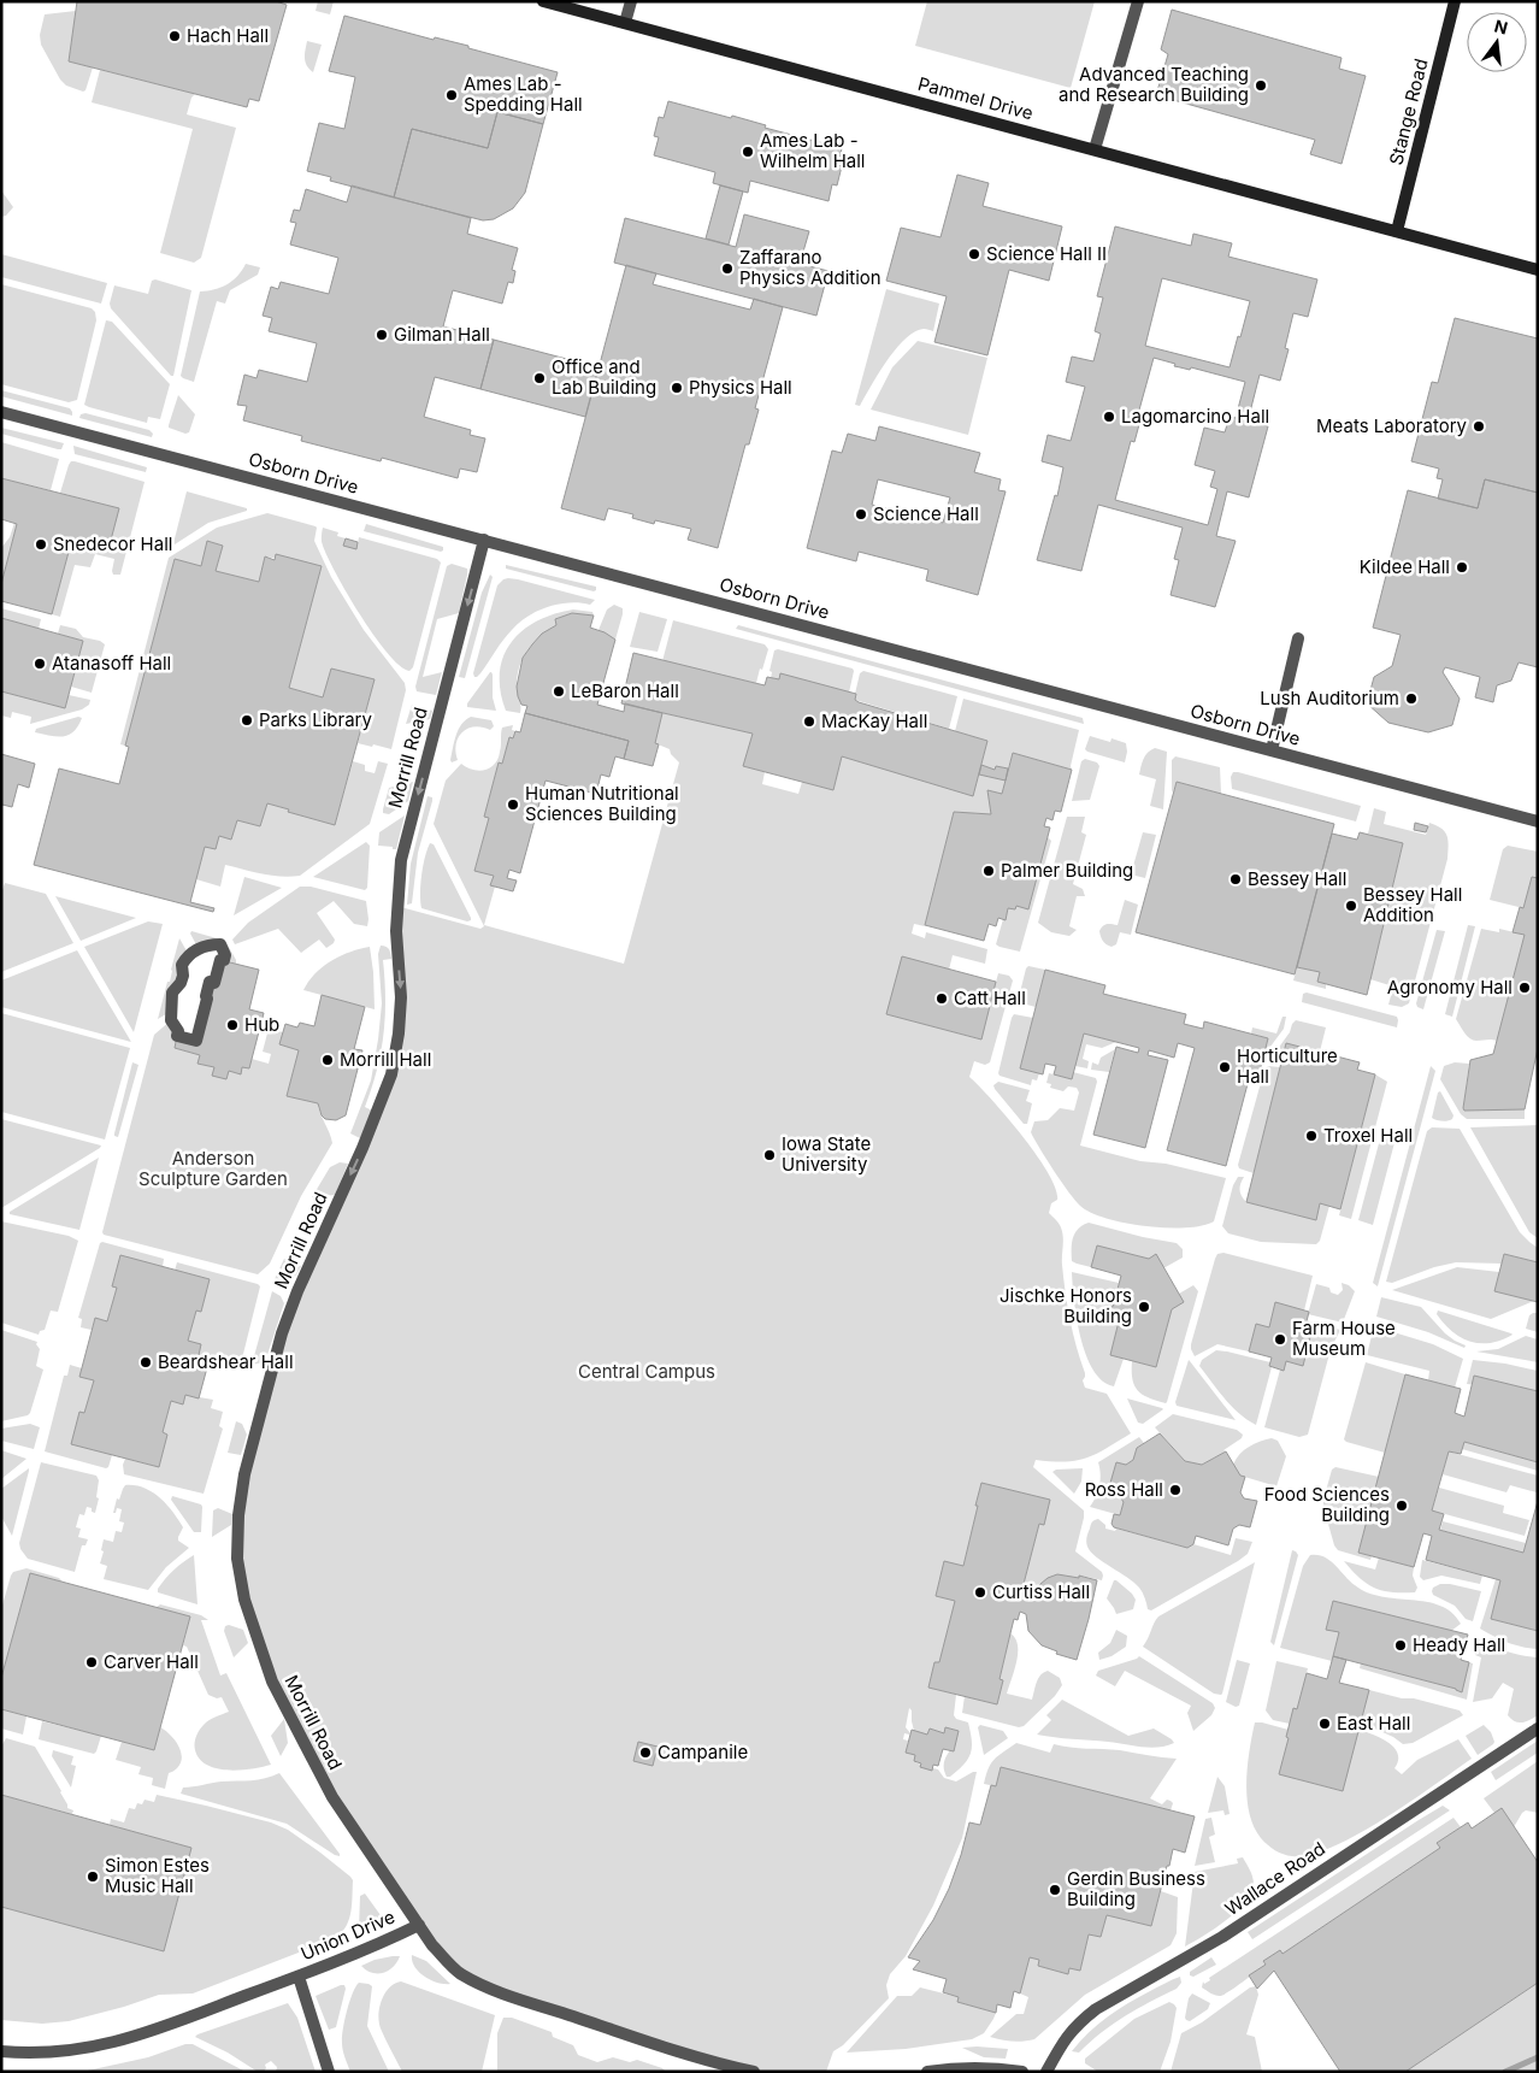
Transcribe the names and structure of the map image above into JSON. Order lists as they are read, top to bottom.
{
  "streets": {
    "street": [
      "Pammel Drive",
      "Stange Road",
      "Osborn Drive",
      "Morrill Road",
      "Wallace Road",
      "Union Drive"
    ]
  },
  "crossings": [
    ["Pammel Drive", "Stange Road"],
    ["Osborn Drive", "Morrill Road"],
    ["Morrill Road", "Union Drive"]
  ],
  "one_way": ["Morrill Road"],
  "parks": ["Anderson Sculpture Garden", "Central Campus"],
  "places": [
    "Hach Hall",
    "Advanced Teaching and Research Building",
    "Ames Lab - Spedding Hall",
    "Ames Lab - Wilhelm Hall",
    "Science Hall II",
    "Zaffarano Physics Addition",
    "Gilman Hall",
    "Office and Lab Building",
    "Physics Hall",
    "Lagomarcino Hall",
    "Meats Laboratory",
    "Science Hall",
    "Snedecor Hall",
    "Kildee Hall",
    "Atanasoff Hall",
    "LeBaron Hall",
    "Lush Auditorium",
    "Parks Library",
    "MacKay Hall",
    "Human Nutritional Sciences Building",
    "Palmer Building",
    "Bessey Hall",
    "Bessey Hall Addition",
    "Agronomy Hall",
    "Catt Hall",
    "Hub",
    "Morrill Hall",
    "Horticulture Hall",
    "Troxel Hall",
    "Iowa State University",
    "Jischke Honors Building",
    "Farm House Museum",
    "Beardshear Hall",
    "Ross Hall",
    "Food Sciences Building",
    "Curtiss Hall",
    "Heady Hall",
    "Carver Hall",
    "East Hall",
    "Campanile",
    "Simon Estes Music Hall",
    "Gerdin Business Building"
  ],
  "north": "top"
}
